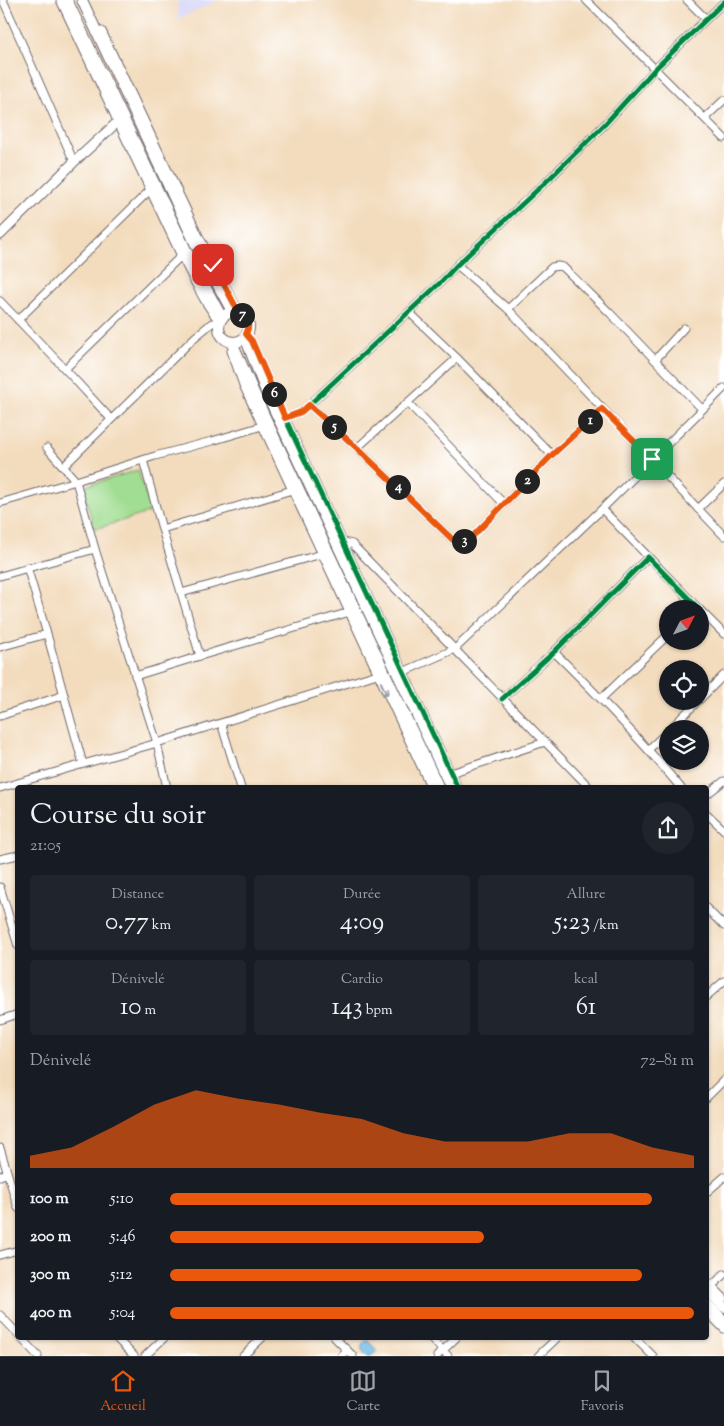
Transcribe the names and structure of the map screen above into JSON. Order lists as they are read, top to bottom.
{
  "north": "top right",
  "page": {
    "pins": [
      "7",
      "6",
      "1",
      "5",
      "2",
      "4",
      "3"
    ],
    "heading": ["Course du soir", "21:05"],
    "stats": [
      ["Distance", "0.77 km"],
      ["Durée", "4:09"],
      ["Allure", "5:23 /km"],
      ["Dénivelé", "10 m"],
      ["Cardio", "143 bpm"],
      ["kcal", "61"]
    ],
    "chart": ["Dénivelé", "72–81 m"],
    "list": [
      {
        "name": "100 m",
        "note": "5:10"
      },
      {
        "name": "200 m",
        "note": "5:46"
      },
      {
        "name": "300 m",
        "note": "5:12"
      },
      {
        "name": "400 m",
        "note": "5:04"
      }
    ],
    "tabs": ["Accueil", "Carte", "Favoris"]
  }
}
